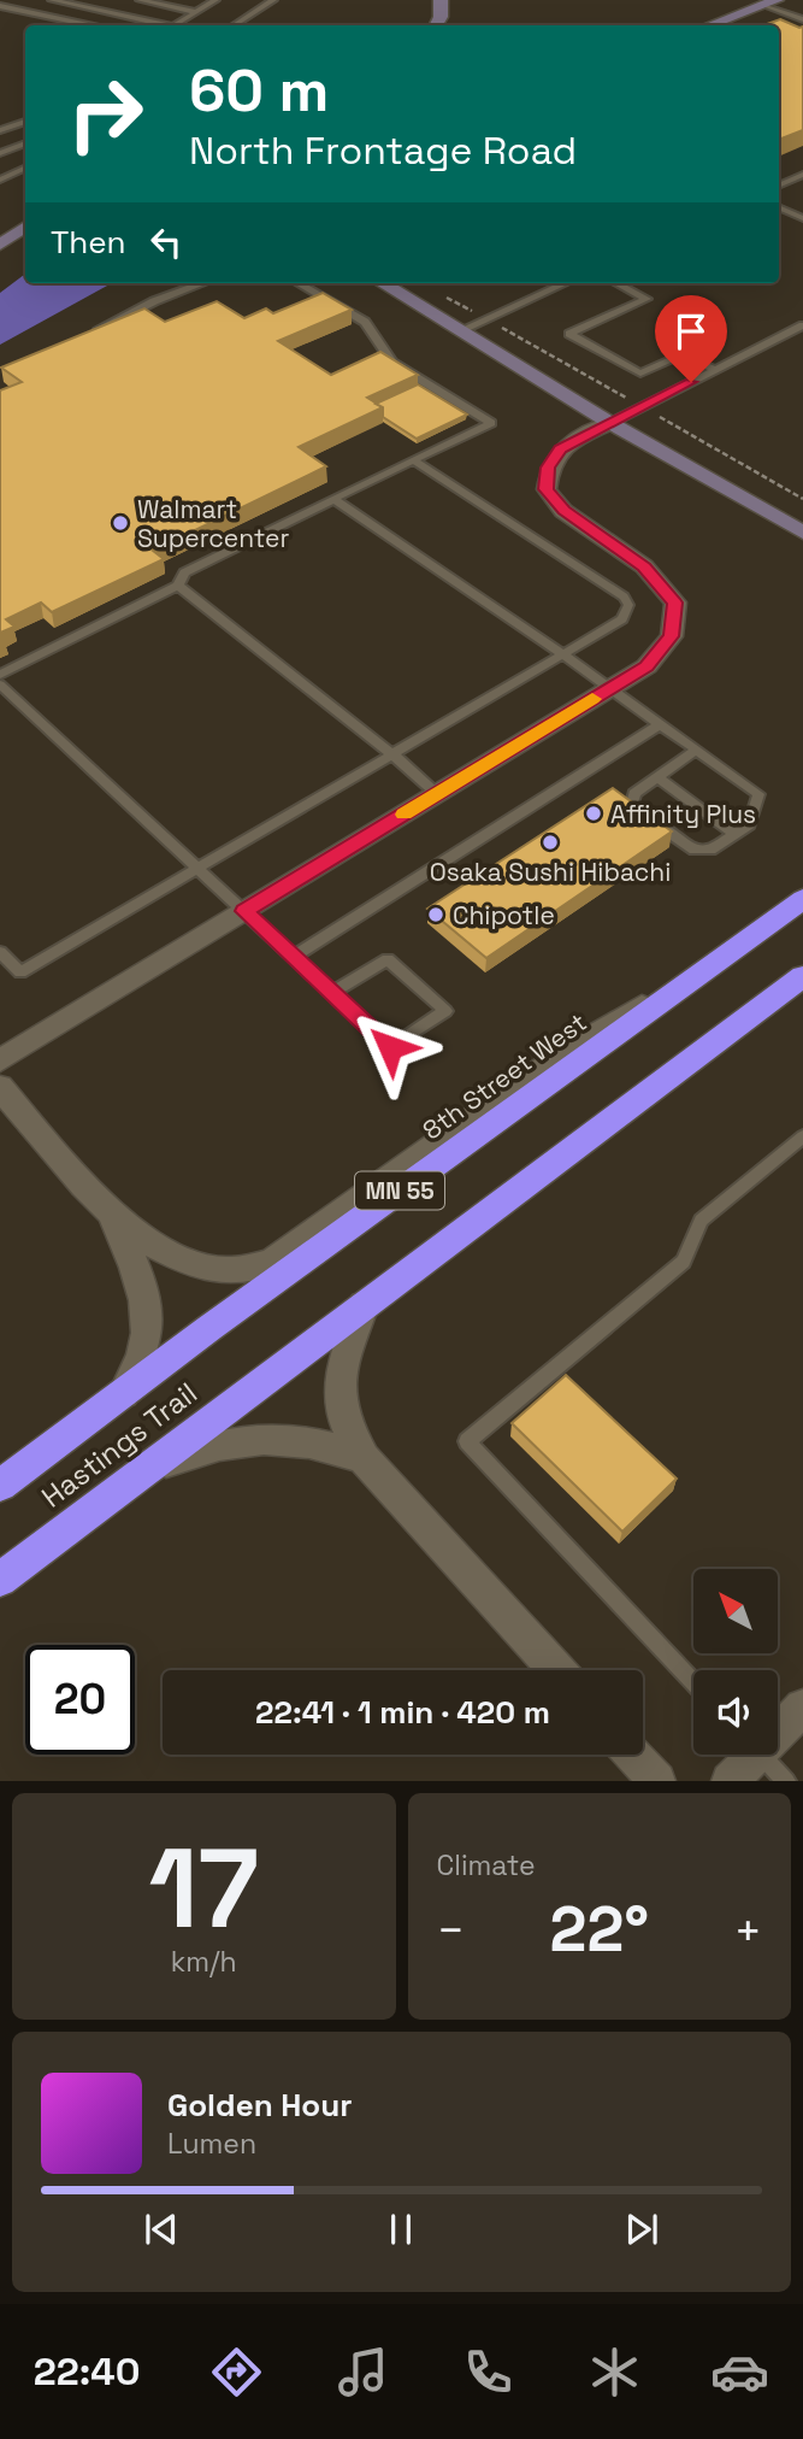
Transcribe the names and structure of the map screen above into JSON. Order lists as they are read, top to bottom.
{
  "streets": {
    "highway": ["8th Street West", "MN 55", "Hastings Trail"]
  },
  "crossings": [
    ["MN 55", "Hastings Trail"]
  ],
  "places": [
    "Walmart Supercenter",
    "Affinity Plus",
    "Osaka Sushi Hibachi",
    "Chipotle"
  ],
  "north": "top left",
  "page": {
    "turn": ["60 m", "North Frontage Road"],
    "then": "Then",
    "limit": "20",
    "trip": "22:41 · 1 min · 420 m",
    "tile": [
      ["17", "km/h"],
      "Climate"
    ],
    "heat": ["−", "22°", "+"],
    "song": ["Golden Hour", "Lumen"],
    "tabs": "22:40"
  }
}
